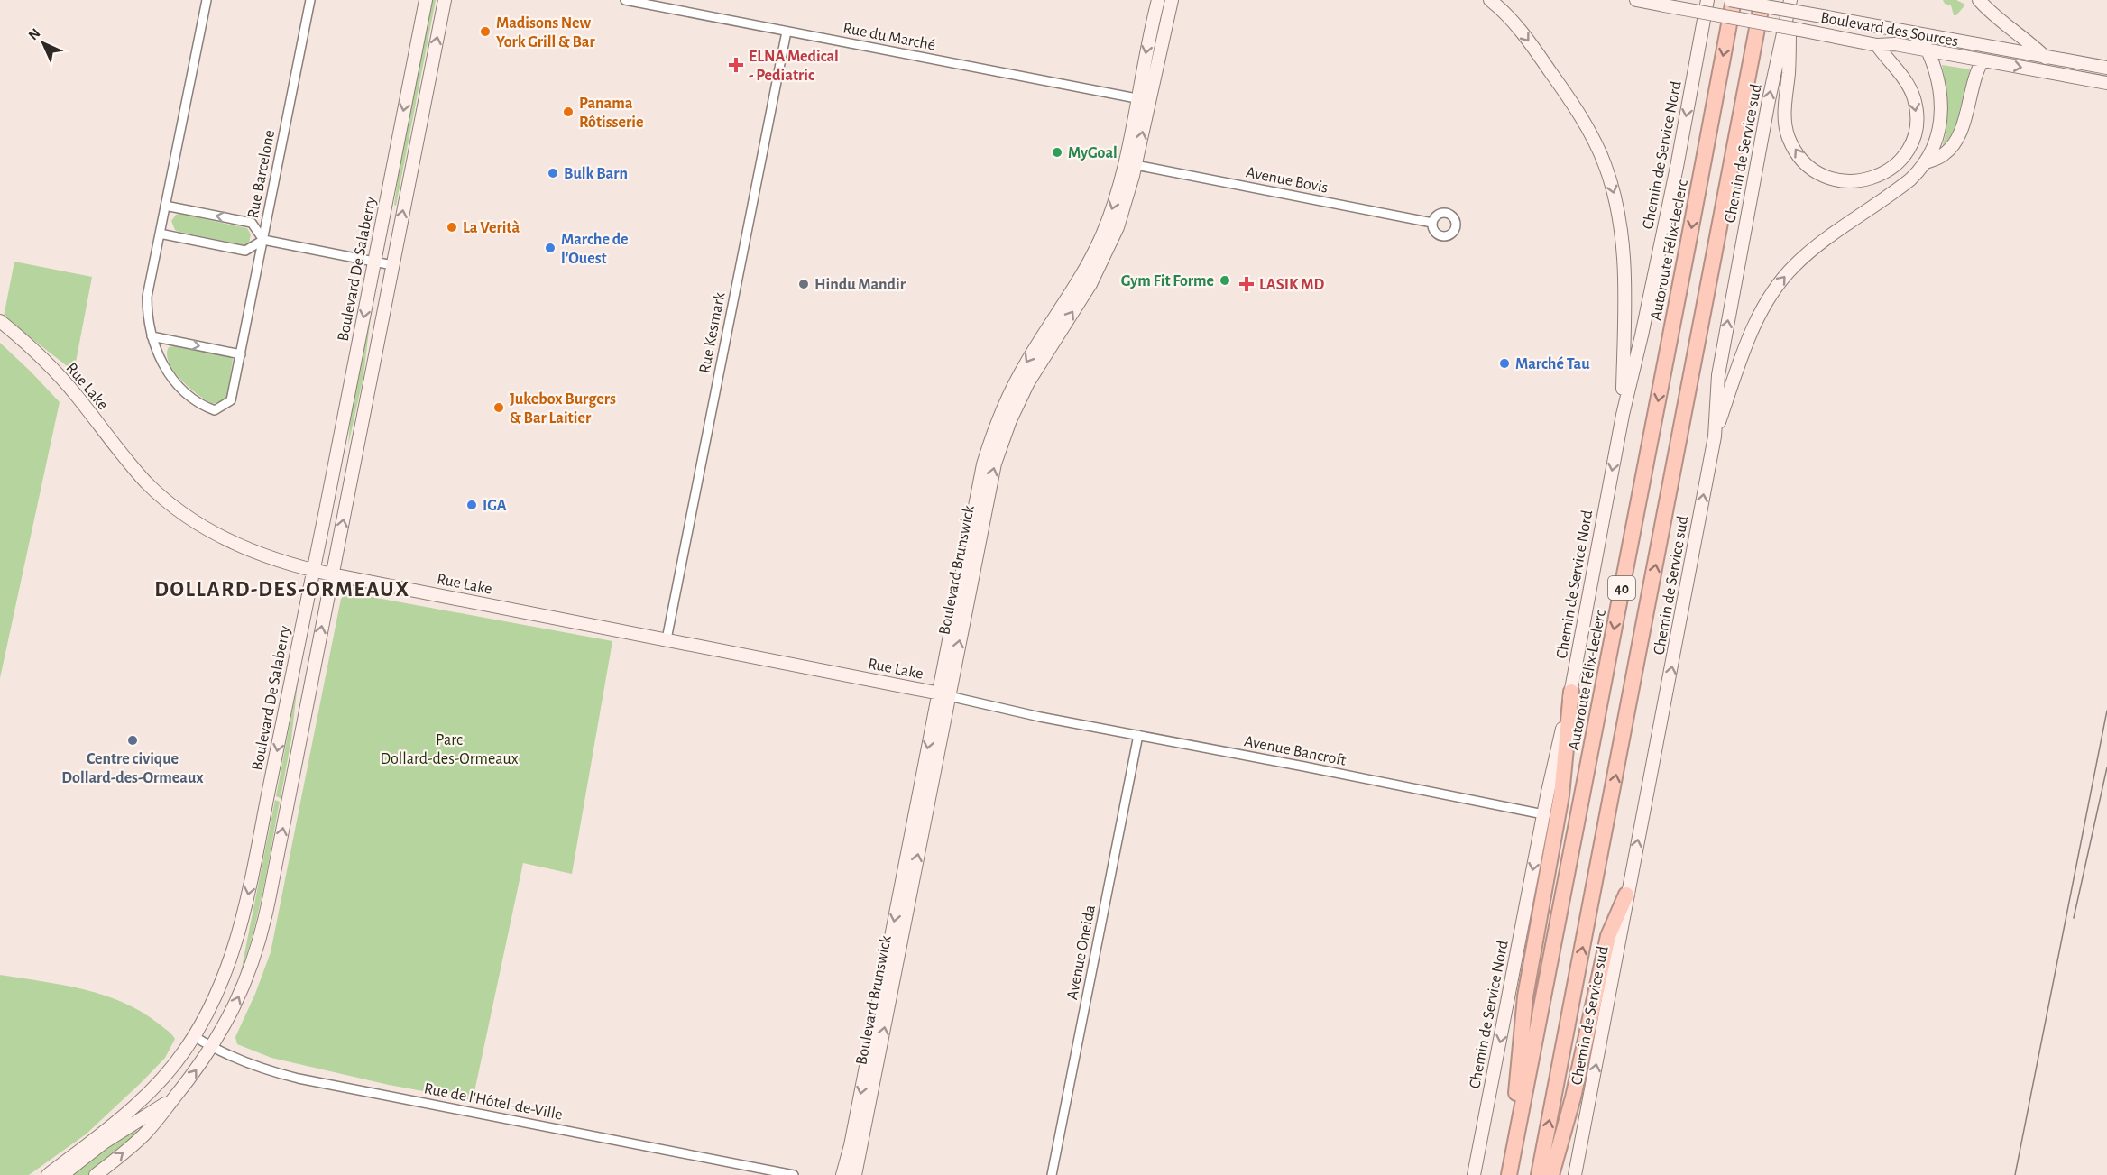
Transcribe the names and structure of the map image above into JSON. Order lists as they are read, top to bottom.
{
  "streets": {
    "highway": ["Autoroute Félix-Leclerc", "40"],
    "street": [
      "Boulevard des Sources",
      "Rue du Marché",
      "Chemin de Service sud",
      "Chemin de Service Nord",
      "Rue Barcelone",
      "Avenue Bovis",
      "Boulevard De Salaberry",
      "Rue Kesmark",
      "Rue Lake",
      "Boulevard Brunswick",
      "Avenue Bancroft",
      "Avenue Oneida",
      "Rue de l'Hôtel-de-Ville"
    ]
  },
  "crossings": [
    ["Boulevard des Sources", "Autoroute Félix-Leclerc"],
    ["Rue du Marché", "Rue Kesmark"],
    ["Rue du Marché", "Boulevard Brunswick"],
    ["Chemin de Service Nord", "Avenue Bancroft"],
    ["Avenue Bovis", "Boulevard Brunswick"],
    ["Boulevard De Salaberry", "Rue Lake"],
    ["Boulevard De Salaberry", "Rue de l'Hôtel-de-Ville"],
    ["Rue Kesmark", "Rue Lake"],
    ["Rue Lake", "Boulevard Brunswick"],
    ["Rue Lake", "Avenue Bancroft"],
    ["Boulevard Brunswick", "Avenue Bancroft"],
    ["Avenue Bancroft", "Avenue Oneida"]
  ],
  "one_way": ["Chemin de Service sud", "Chemin de Service Nord"],
  "districts": ["DOLLARD-DES-ORMEAUX"],
  "parks": ["Parc Dollard-des-Ormeaux"],
  "places": {
    "other": [
      "Madisons New York Grill & Bar",
      "Panama Rôtisserie",
      "MyGoal",
      "Bulk Barn",
      "La Verità",
      "Marche de l'Ouest",
      "Gym Fit Forme",
      "Hindu Mandir",
      "Marché Tau",
      "Jukebox Burgers & Bar Laitier",
      "IGA",
      "Centre civique Dollard-des-Ormeaux"
    ],
    "health": ["ELNA Medical - Pediatric", "LASIK MD"]
  },
  "north": "top left"
}
